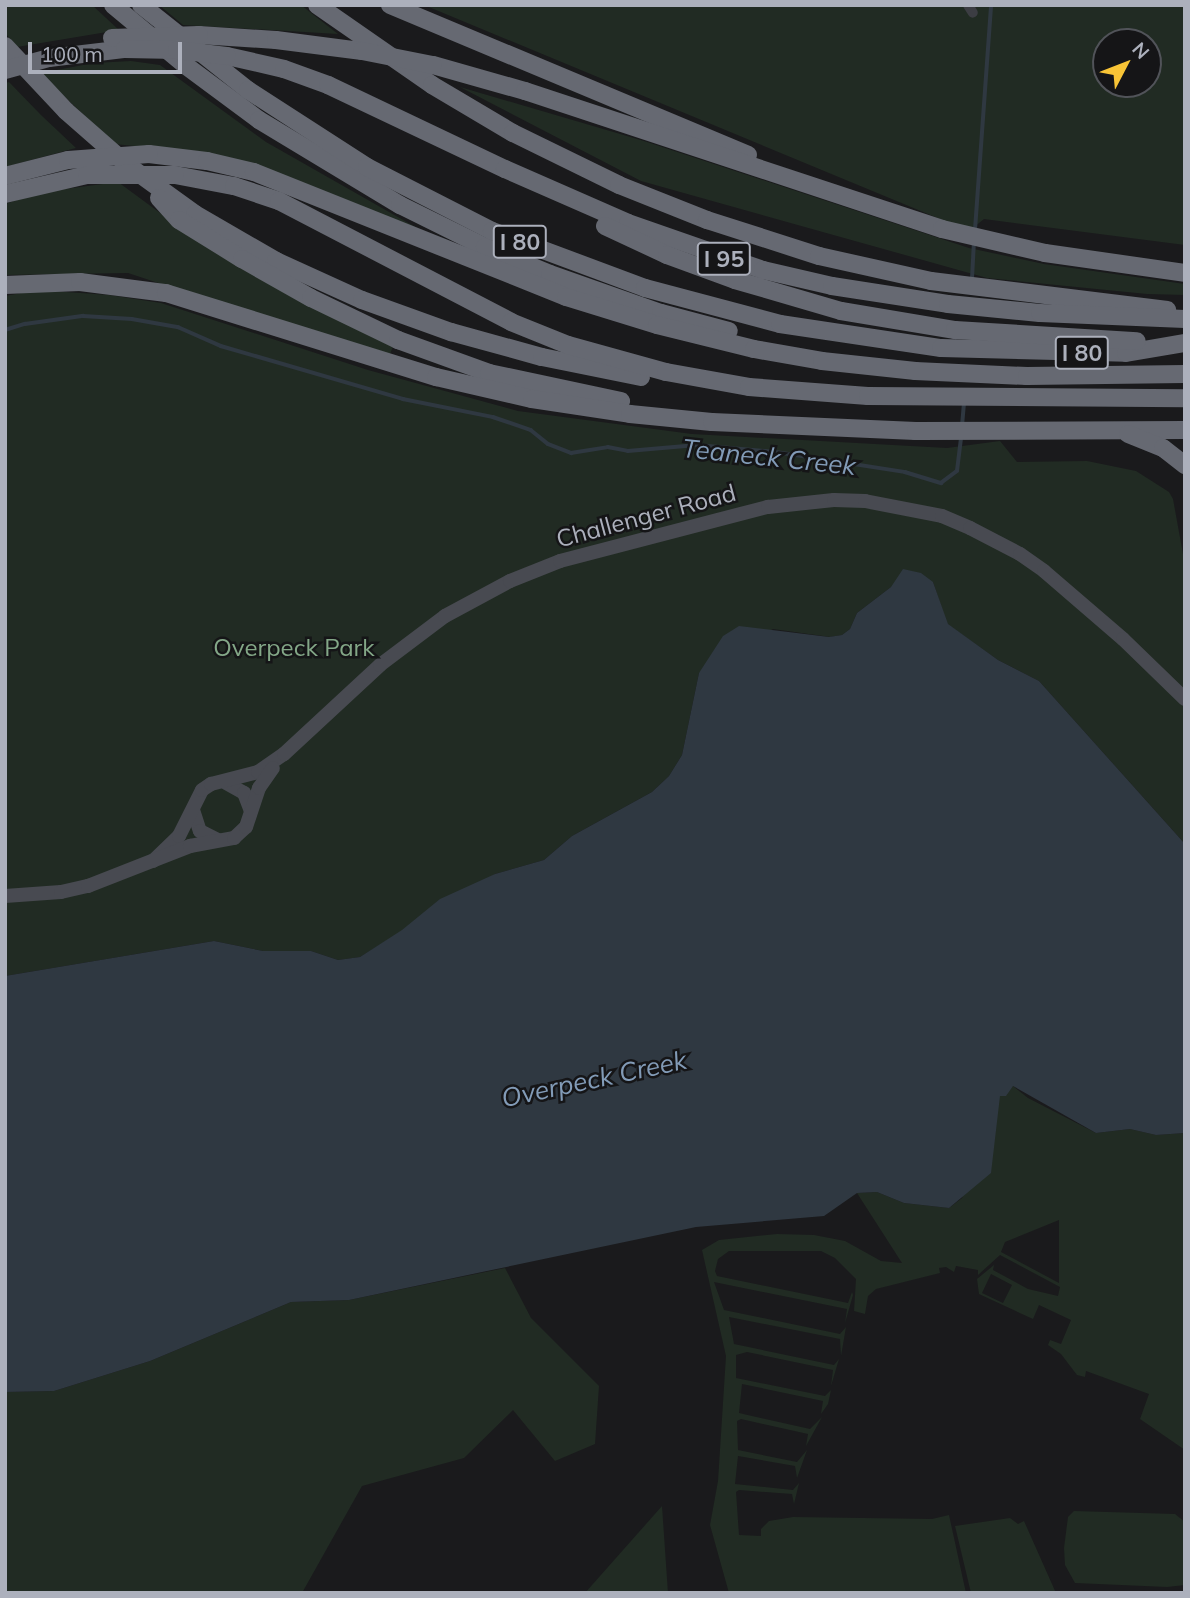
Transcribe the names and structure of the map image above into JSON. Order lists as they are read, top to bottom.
{
  "streets": {
    "highway": ["I 80", "I 95"],
    "street": ["Challenger Road"]
  },
  "crossings": [
    ["I 80", "I 95"]
  ],
  "water": ["Teaneck Creek", "Overpeck Creek"],
  "parks": ["Overpeck Park"],
  "scale_bar": "100 m",
  "north": "top right"
}
